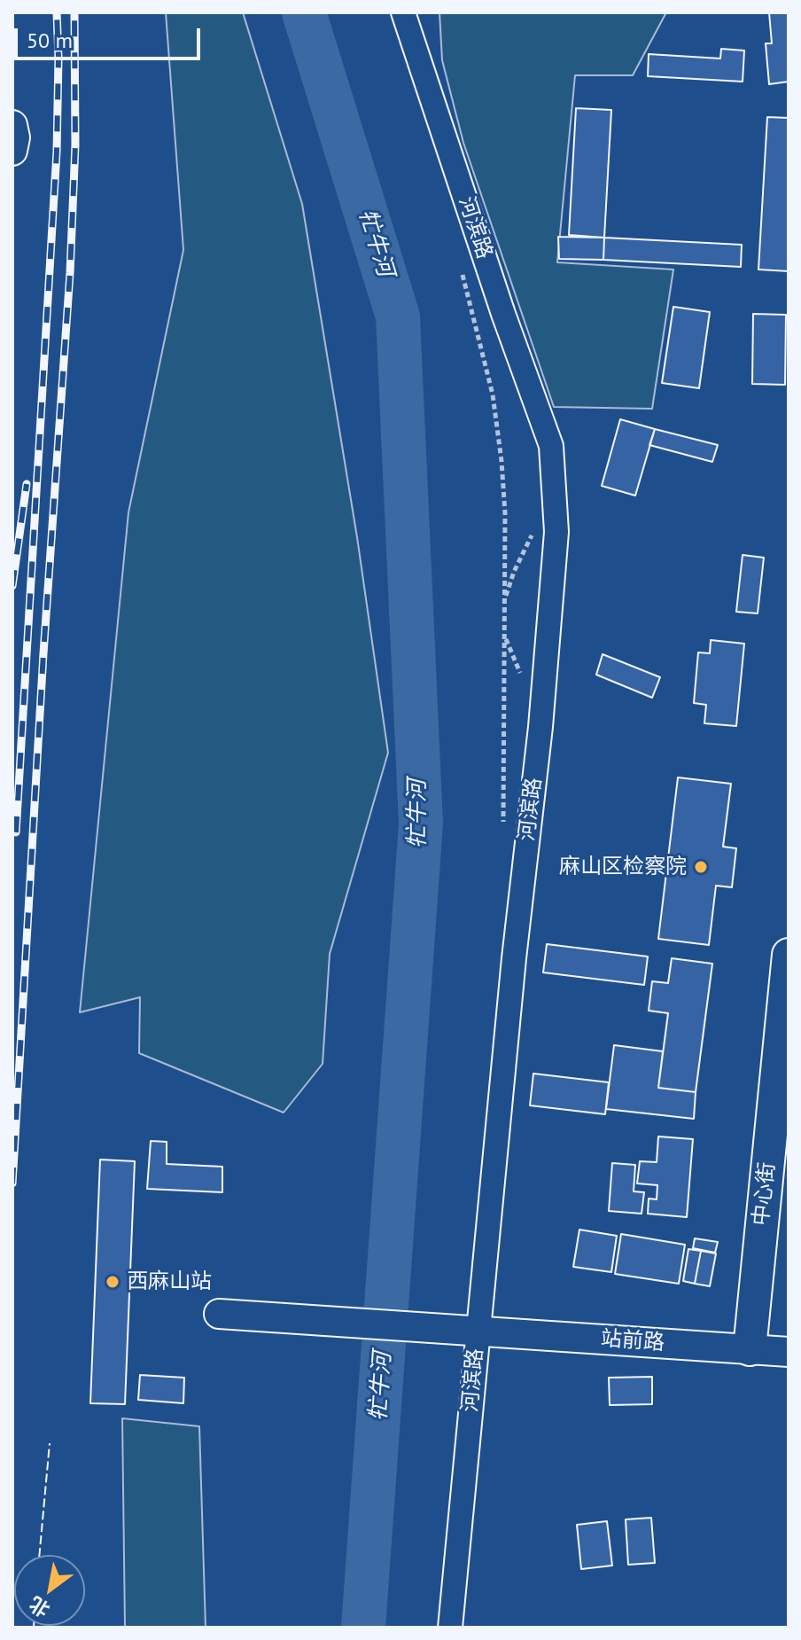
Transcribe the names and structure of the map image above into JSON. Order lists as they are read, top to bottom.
{
  "streets": {
    "main road": ["中心街"],
    "street": ["河滨路", "站前路"]
  },
  "crossings": [
    ["河滨路", "站前路"],
    ["中心街", "站前路"]
  ],
  "water": ["牤牛河"],
  "places": ["麻山区检察院", "西麻山站"],
  "scale_bar": "50 m",
  "north": "bottom left"
}
